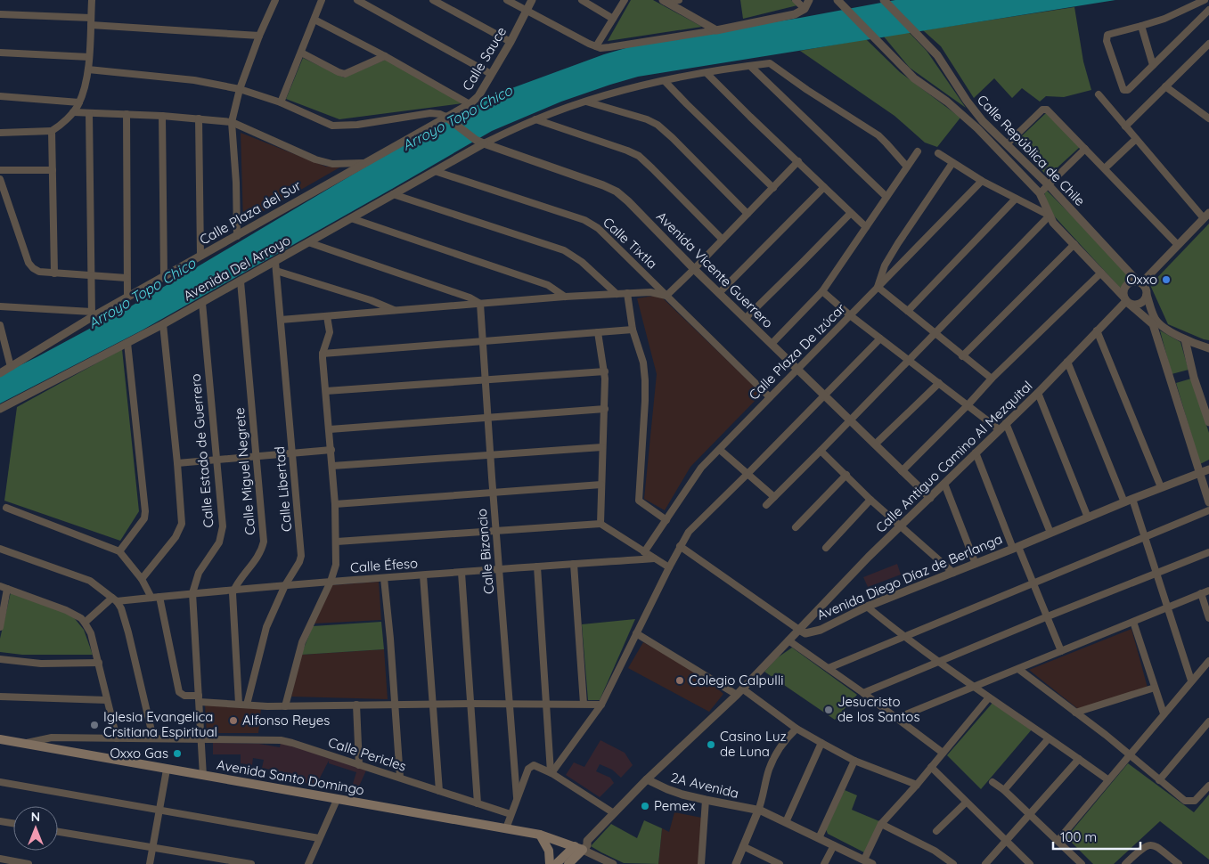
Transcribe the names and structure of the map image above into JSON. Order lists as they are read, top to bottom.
{
  "streets": {
    "main road": ["Avenida Santo Domingo"],
    "street": [
      "Calle Sauce",
      "Calle República de Chile",
      "Calle Plaza del Sur",
      "Calle Tixtla",
      "Avenida Del Arroyo",
      "Avenida Vicente Guerrero",
      "Calle Plaza De Izúcar",
      "Calle Estado de Guerrero",
      "Calle Antiguo Camino Al Mezquital",
      "Calle Miguel Negrete",
      "Calle Libertad",
      "Calle Bizancio",
      "Calle Éfeso",
      "Avenida Diego Díaz de Berlanga",
      "Calle Pericles",
      "2A Avenida"
    ]
  },
  "crossings": [
    ["Calle Sauce", "Calle Plaza del Sur"],
    ["Calle Sauce", "Avenida Vicente Guerrero"],
    ["Calle República de Chile", "Calle Antiguo Camino Al Mezquital"],
    ["Calle Plaza del Sur", "Avenida Vicente Guerrero"],
    ["Calle Tixtla", "Avenida Del Arroyo"],
    ["Calle Tixtla", "Calle Plaza De Izúcar"],
    ["Avenida Del Arroyo", "Avenida Vicente Guerrero"],
    ["Avenida Del Arroyo", "Calle Estado de Guerrero"],
    ["Avenida Del Arroyo", "Calle Miguel Negrete"],
    ["Avenida Del Arroyo", "Calle Libertad"],
    ["Avenida Vicente Guerrero", "Calle Plaza De Izúcar"],
    ["Avenida Vicente Guerrero", "Calle Antiguo Camino Al Mezquital"],
    ["Calle Estado de Guerrero", "Calle Éfeso"],
    ["Calle Estado de Guerrero", "Calle Pericles"],
    ["Calle Estado de Guerrero", "Avenida Santo Domingo"],
    ["Calle Antiguo Camino Al Mezquital", "Avenida Diego Díaz de Berlanga"],
    ["Calle Miguel Negrete", "Calle Éfeso"],
    ["Calle Libertad", "Calle Éfeso"],
    ["Calle Bizancio", "Calle Éfeso"],
    ["Calle Pericles", "Avenida Santo Domingo"]
  ],
  "water": ["Arroyo Topo Chico"],
  "places": [
    "Oxxo",
    "Colegio Calpulli",
    "Jesucristo de los Santos",
    "Alfonso Reyes",
    "Iglesia Evangelica Crsitiana Espiritual",
    "Casino Luz de Luna",
    "Oxxo Gas",
    "Pemex"
  ],
  "scale_bar": "100 m",
  "north": "top"
}
